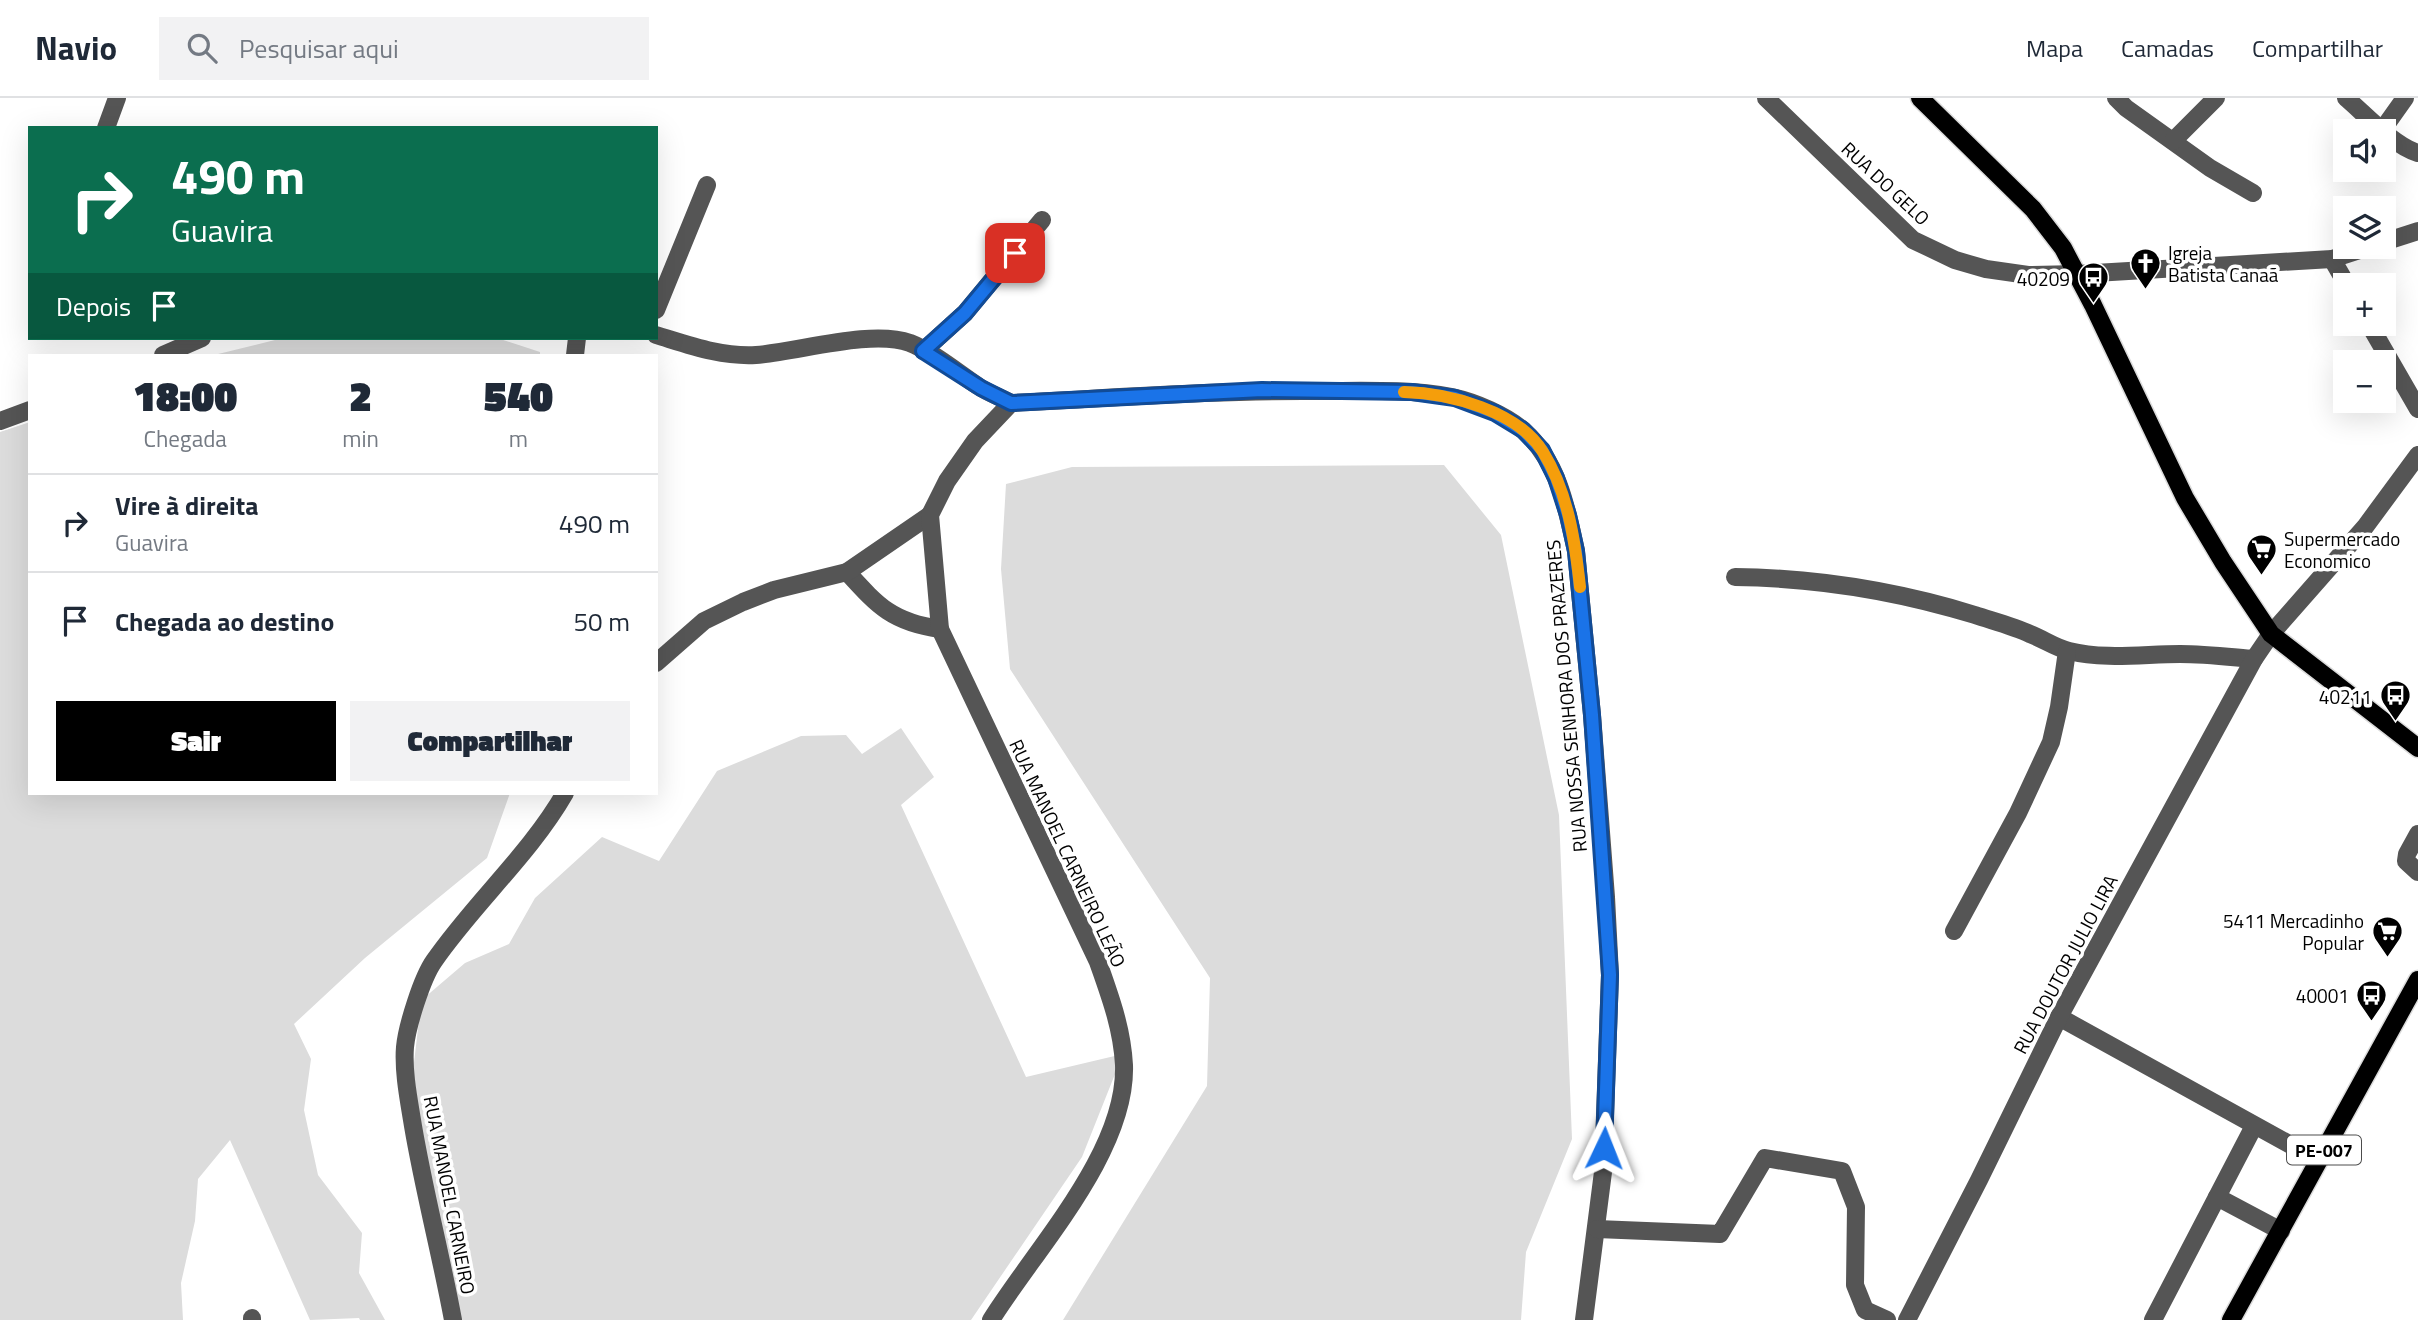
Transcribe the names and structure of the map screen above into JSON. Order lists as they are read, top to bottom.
{
  "streets": {
    "main road": ["PE-007"],
    "street": [
      "RUA DO GELO",
      "RUA NOSSA SENHORA DOS PRAZERES",
      "RUA MANOEL CARNEIRO LEÃO",
      "RUA DOUTOR JULIO LIRA",
      "RUA MANOEL CARNEIRO"
    ]
  },
  "places": {
    "church": ["Igreja Batista Canaã"],
    "bus stop": ["40209", "40211", "40001"],
    "supermarket": ["Supermercado Economico", "5411 Mercadinho Popular"]
  },
  "page": {
    "header": "Navio",
    "search": "Pesquisar aqui",
    "nav": ["Mapa", "Camadas", "Compartilhar"],
    "map_buttons": ["+", "−"],
    "turn": ["490 m", "Guavira"],
    "then": "Depois",
    "eta": [
      "18:00",
      "Chegada",
      "2",
      "min",
      "540",
      "m"
    ],
    "list": [
      {
        "name": "Vire à direita",
        "note": "Guavira",
        "value": "490 m"
      },
      {
        "name": "Chegada ao destino",
        "value": "50 m"
      }
    ],
    "buttons": ["Sair", "Compartilhar"]
  }
}
